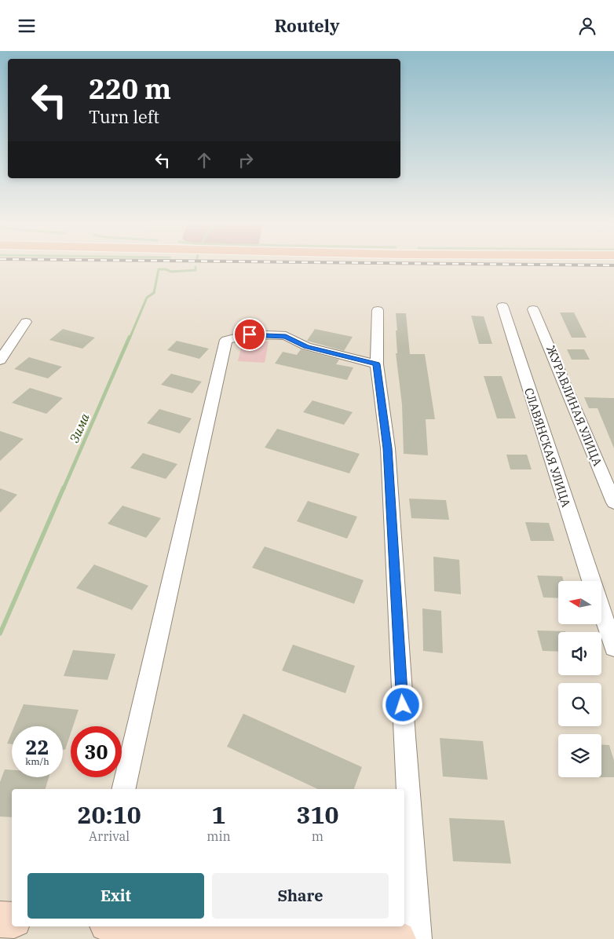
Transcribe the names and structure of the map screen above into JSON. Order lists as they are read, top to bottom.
{
  "streets": {
    "street": ["ЖУРАВЛИНАЯ УЛИЦА", "СЛАВЯНСКАЯ УЛИЦА"]
  },
  "water": ["Зима"],
  "north": "left",
  "page": {
    "header": "Routely",
    "turn": ["220 m", "Turn left"],
    "speed": "22 km/h",
    "limit": "30",
    "eta": [
      "20:10",
      "Arrival",
      "1",
      "min",
      "310",
      "m"
    ],
    "buttons": ["Exit", "Share"]
  }
}
